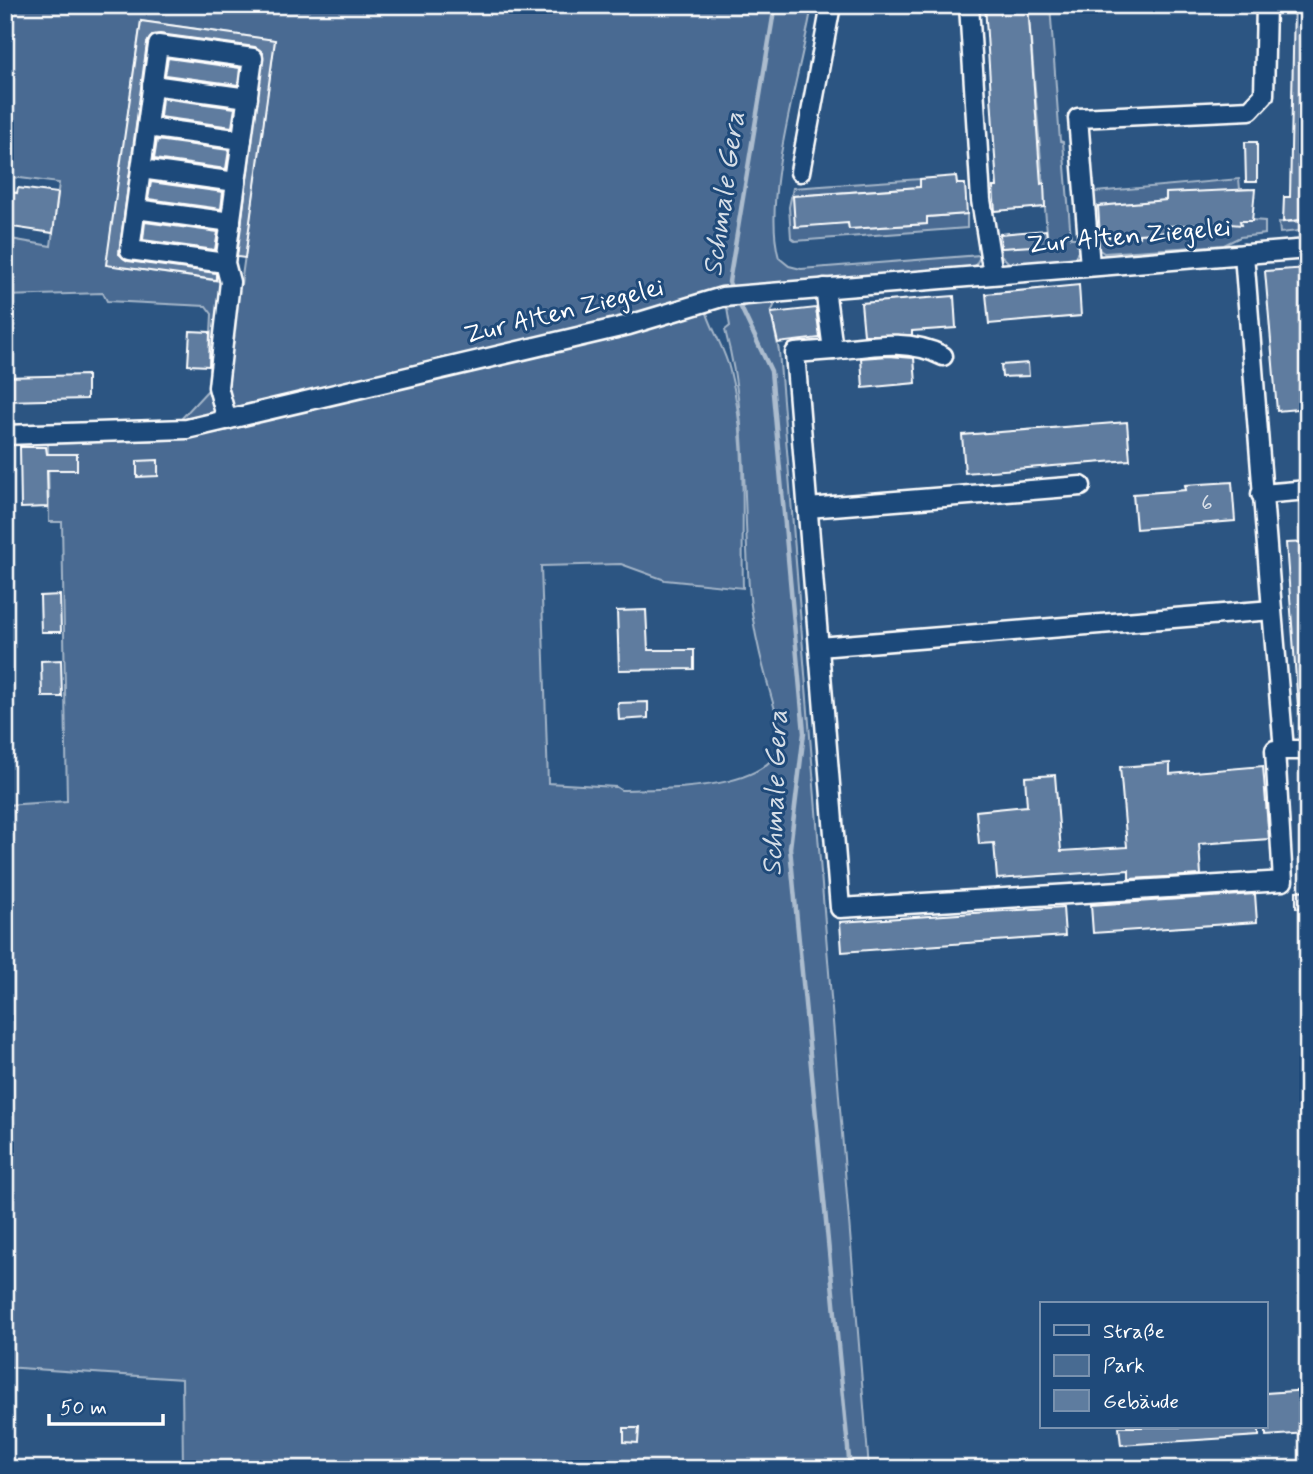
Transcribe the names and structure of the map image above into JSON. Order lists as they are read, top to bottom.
{
  "streets": {
    "street": ["Zur Alten Ziegelei"]
  },
  "water": ["Schmale Gera"],
  "house_numbers": ["6"],
  "legend": ["Straße", "Park", "Gebäude"],
  "scale_bar": "50 m"
}
